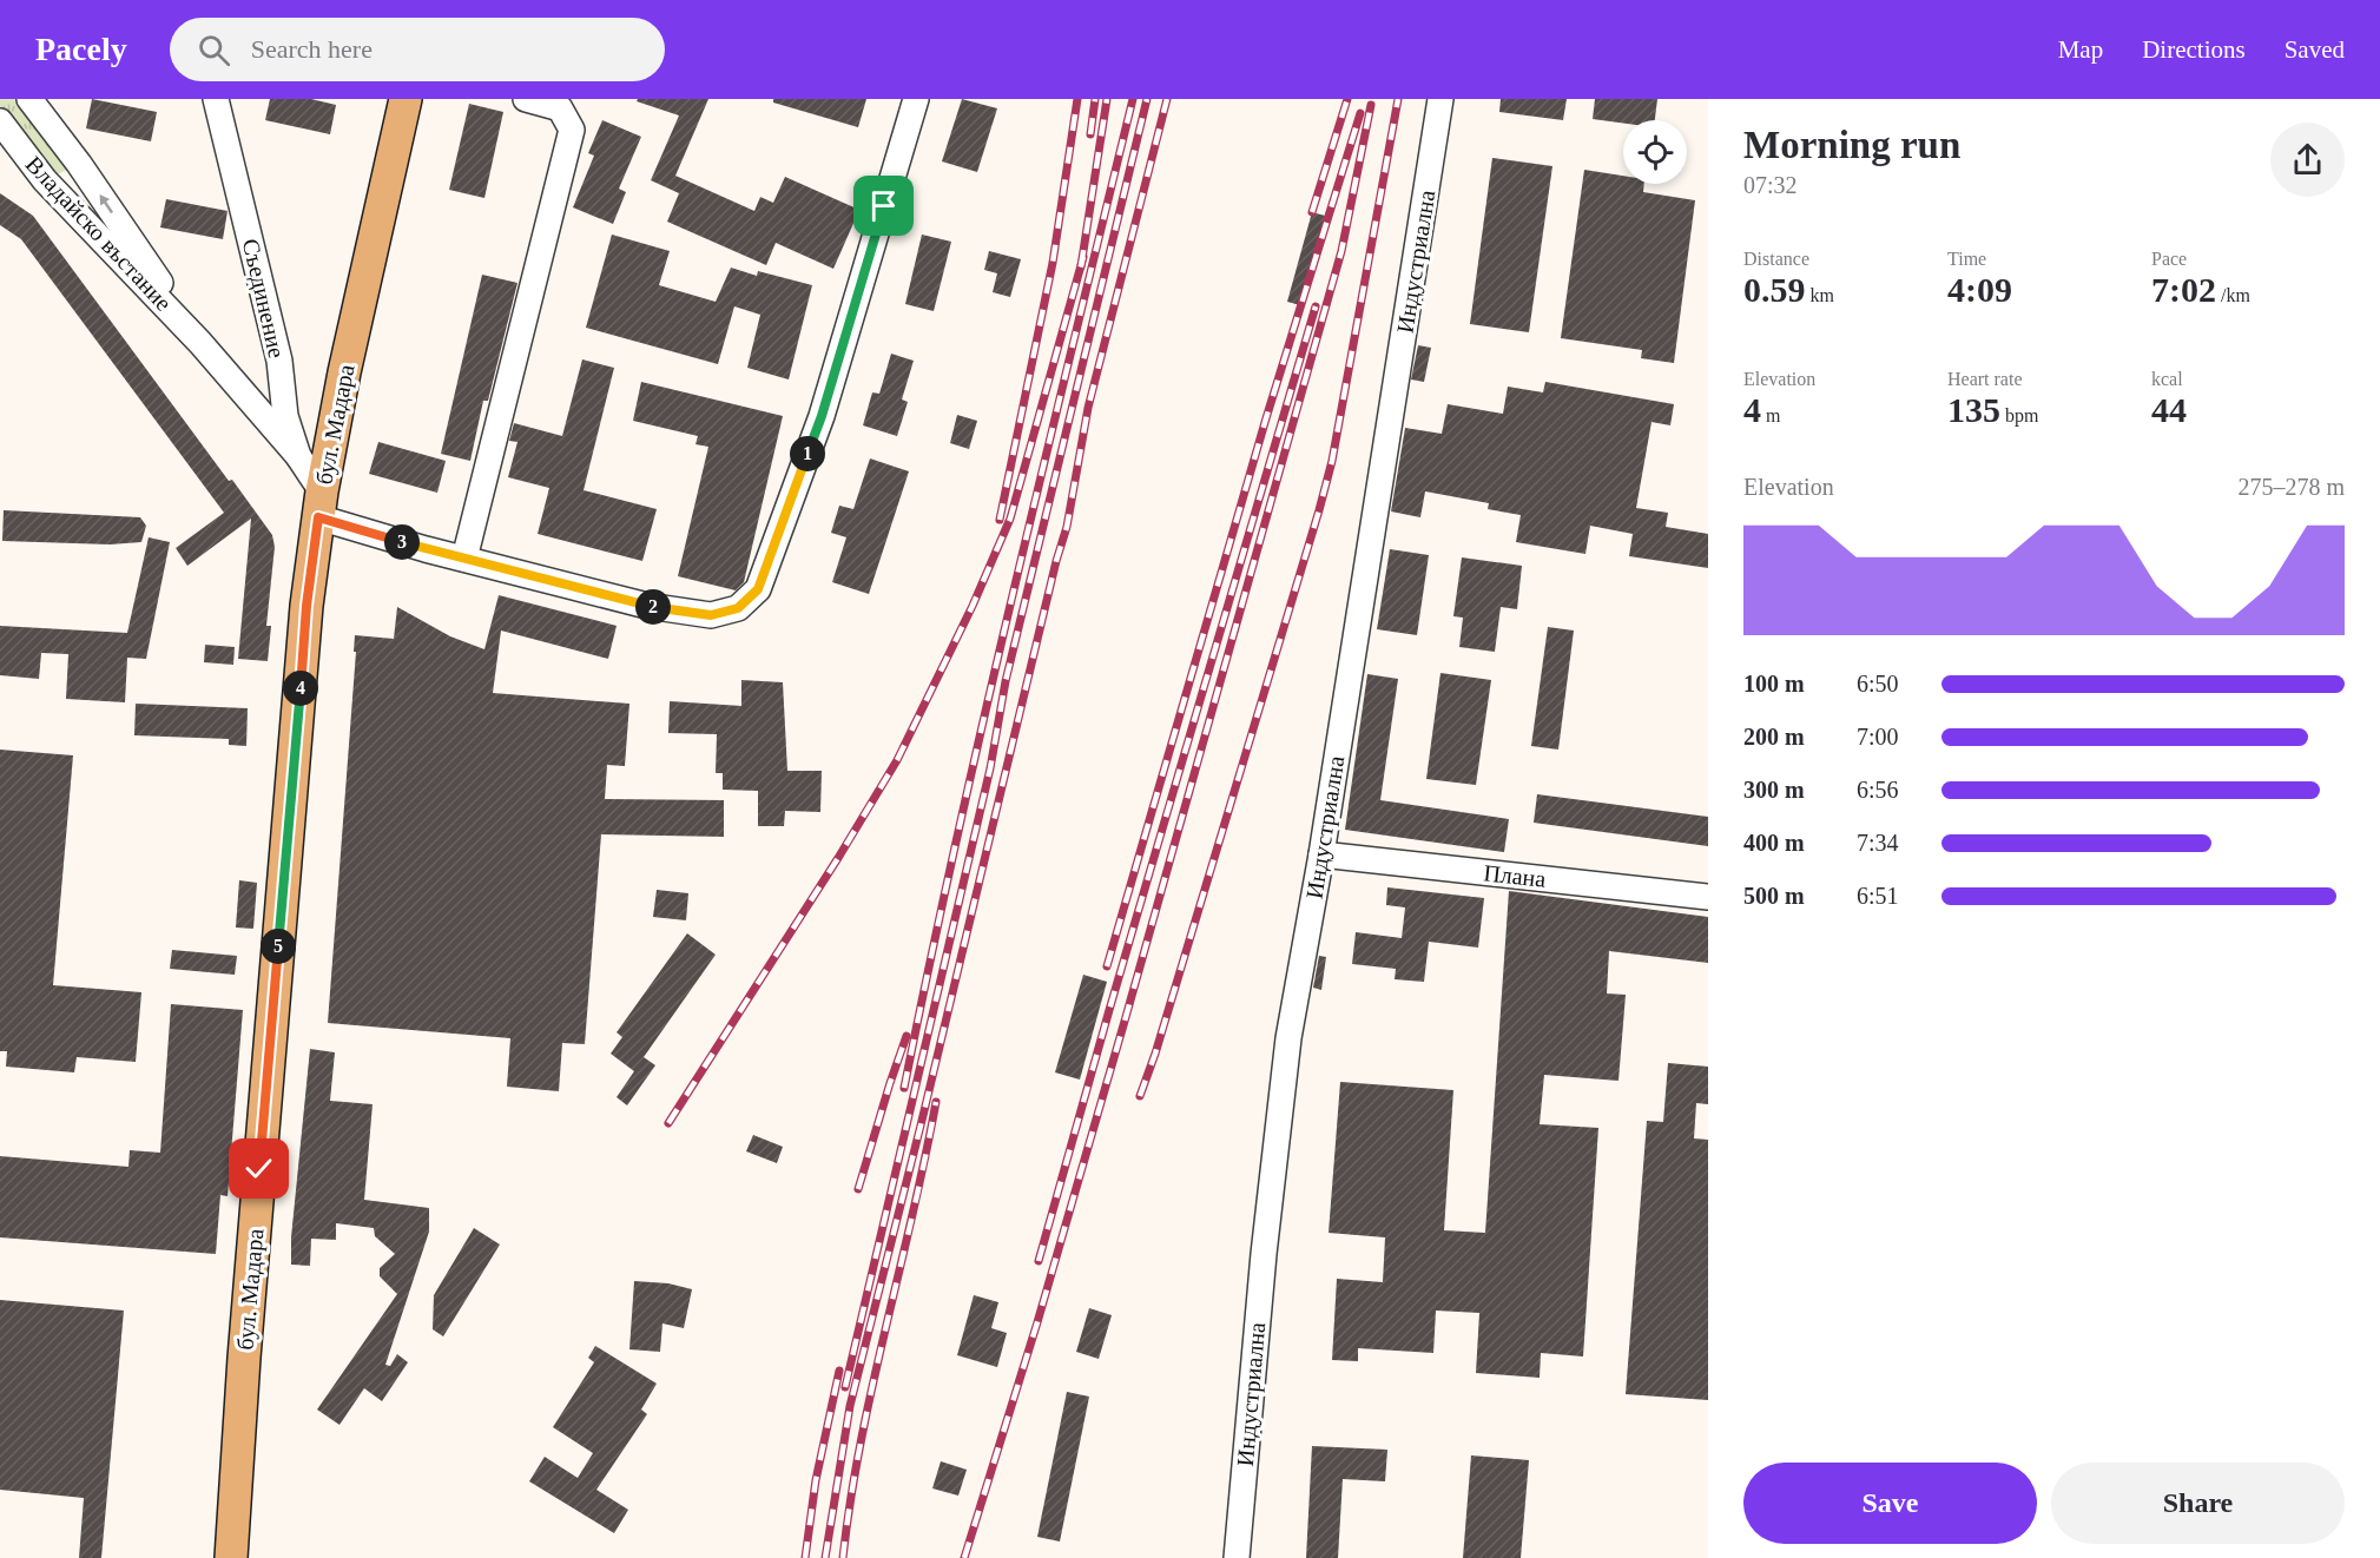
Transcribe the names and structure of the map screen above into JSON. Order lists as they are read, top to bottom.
{
  "streets": {
    "main road": ["бул. Мадара"],
    "street": [
      "Владайско въстание",
      "Индустриална",
      "Съединение",
      "Плана"
    ]
  },
  "crossings": [
    ["Владайско въстание", "Съединение"],
    ["Индустриална", "Плана"],
    ["Съединение", "бул. Мадара"]
  ],
  "page": {
    "header": "Pacely",
    "search": "Search here",
    "nav": ["Map", "Directions", "Saved"],
    "heading": ["Morning run", "07:32"],
    "stats": [
      ["Distance", "0.59 km"],
      ["Time", "4:09"],
      ["Pace", "7:02 /km"],
      ["Elevation", "4 m"],
      ["Heart rate", "135 bpm"],
      ["kcal", "44"]
    ],
    "pins": [
      "1",
      "3",
      "2",
      "4",
      "5"
    ],
    "chart": ["Elevation", "275–278 m"],
    "list": [
      {
        "name": "100 m",
        "note": "6:50"
      },
      {
        "name": "200 m",
        "note": "7:00"
      },
      {
        "name": "300 m",
        "note": "6:56"
      },
      {
        "name": "400 m",
        "note": "7:34"
      },
      {
        "name": "500 m",
        "note": "6:51"
      }
    ],
    "buttons": ["Save", "Share"]
  }
}
